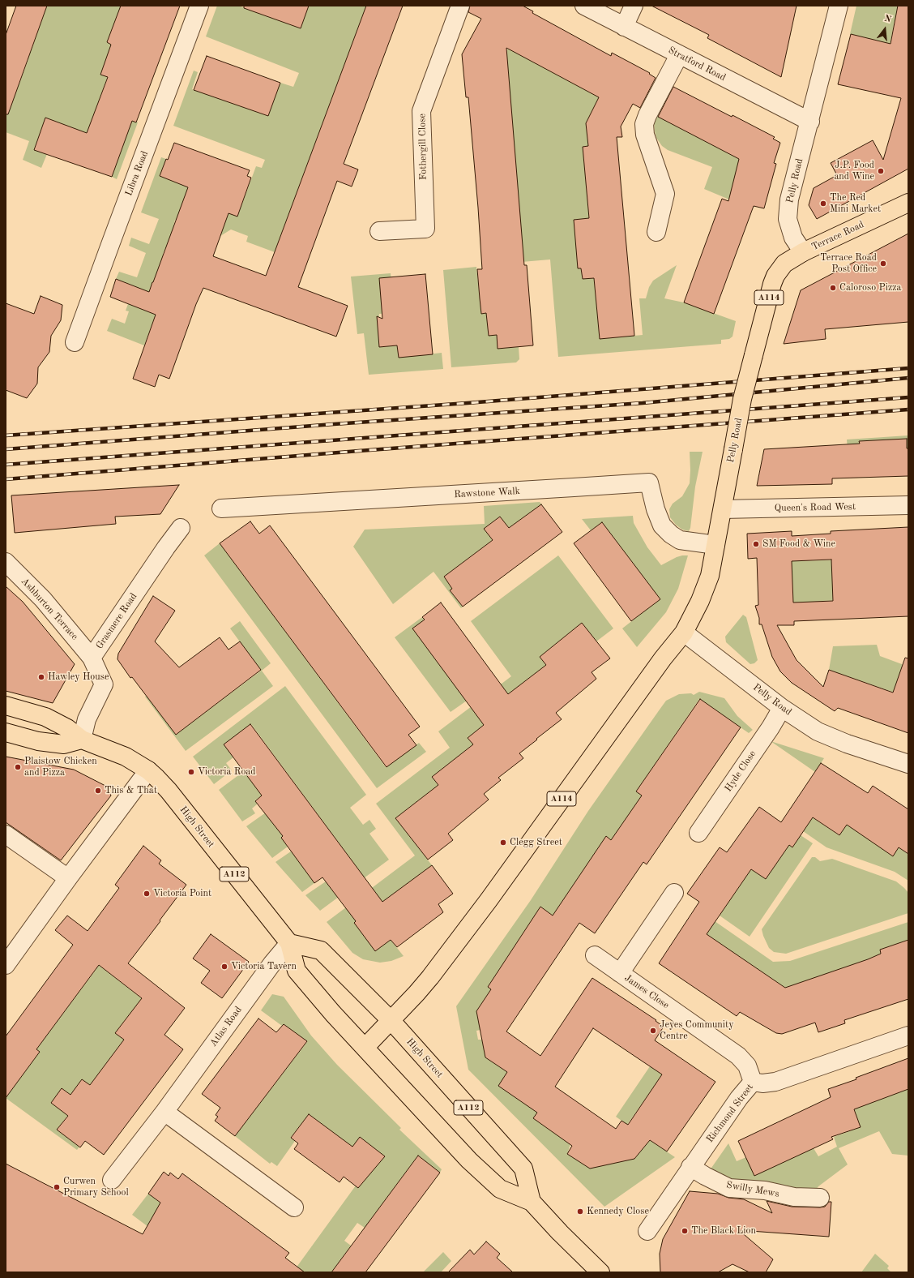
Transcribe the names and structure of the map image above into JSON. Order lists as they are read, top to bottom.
{
  "streets": {
    "main road": [
      "Pelly Road",
      "Terrace Road",
      "A114",
      "High Street",
      "A112"
    ],
    "street": [
      "Stratford Road",
      "Fothergill Close",
      "Libra Road",
      "Rawstone Walk",
      "Queen's Road West",
      "Ashburton Terrace",
      "Grasmere Road",
      "Hyde Close",
      "James Close",
      "Atlas Road",
      "Richmond Street",
      "Swilly Mews"
    ]
  },
  "crossings": [
    ["Stratford Road", "Pelly Road"],
    ["Pelly Road", "Terrace Road"],
    ["Pelly Road", "A114"],
    ["Pelly Road", "Rawstone Walk"],
    ["Pelly Road", "Queen's Road West"],
    ["Pelly Road", "Hyde Close"],
    ["A114", "High Street"],
    ["Ashburton Terrace", "Grasmere Road"],
    ["Grasmere Road", "High Street"],
    ["High Street", "Atlas Road"],
    ["James Close", "Richmond Street"],
    ["Richmond Street", "Swilly Mews"]
  ],
  "places": [
    "J.P. Food and Wine",
    "The Red Mini Market",
    "Terrace Road Post Office",
    "Caloroso Pizza",
    "SM Food & Wine",
    "Hawley House",
    "Plaistow Chicken and Pizza",
    "Victoria Road",
    "This & That",
    "Clegg Street",
    "Victoria Point",
    "Victoria Tavern",
    "Jeyes Community Centre",
    "Curwen Primary School",
    "Kennedy Close",
    "The Black Lion"
  ],
  "north": "top"
}
